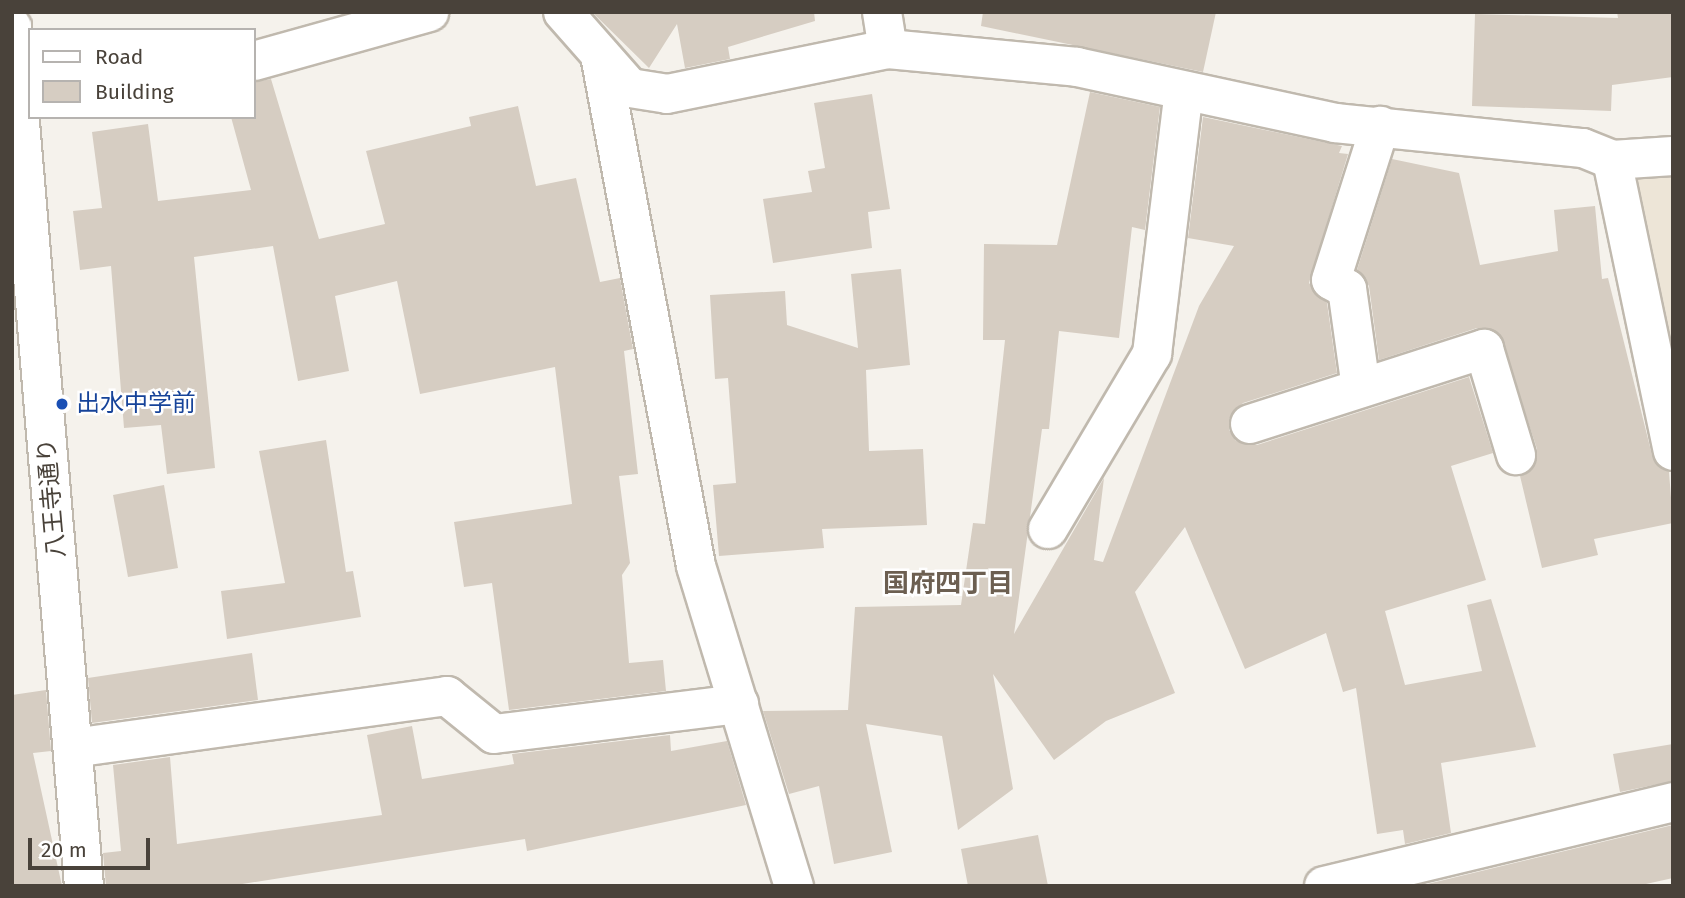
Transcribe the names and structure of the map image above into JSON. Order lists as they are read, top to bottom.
{
  "streets": {
    "street": ["八王寺通り"]
  },
  "districts": ["国府四丁目"],
  "places": ["出水中学前"],
  "legend": ["Road", "Building"],
  "scale_bar": "20 m"
}
